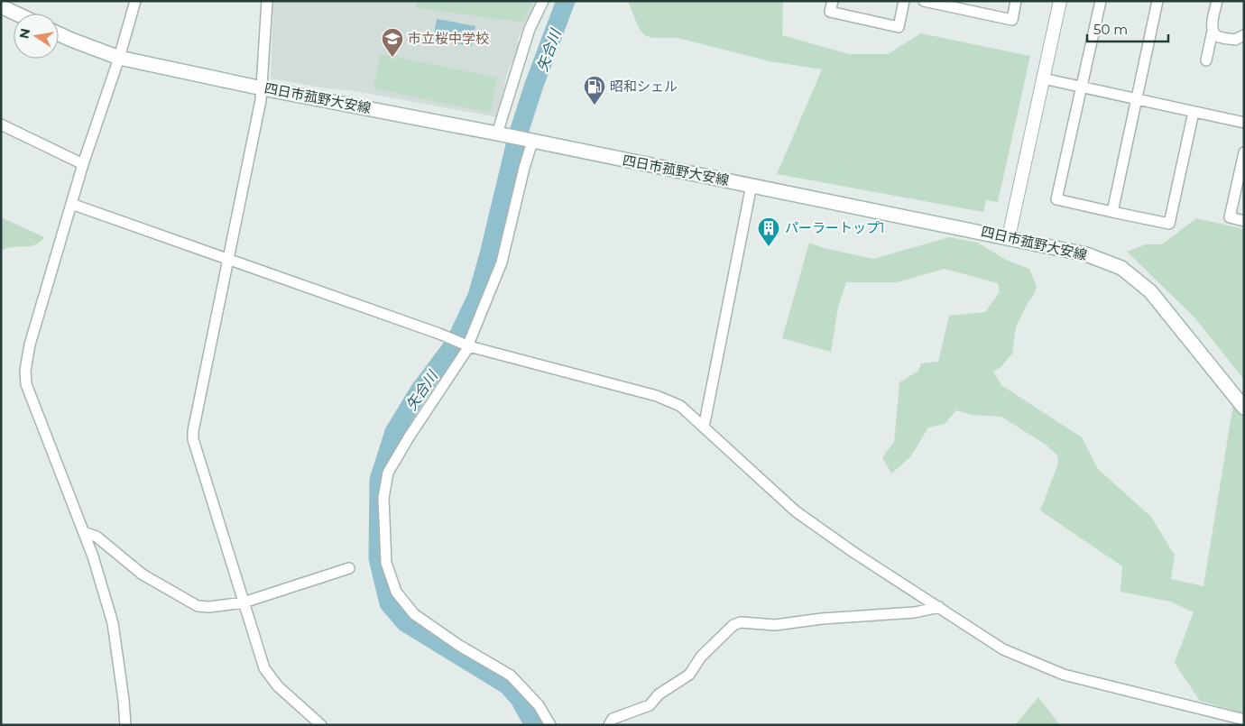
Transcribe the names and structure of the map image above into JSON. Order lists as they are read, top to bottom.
{
  "streets": {
    "main road": ["四日市菰野大安線"]
  },
  "water": ["矢合川"],
  "places": {
    "school or university": ["市立桜中学校"],
    "fuel station": ["昭和シェル"],
    "building": ["パーラートップ1"]
  },
  "scale_bar": "50 m",
  "north": "left"
}
